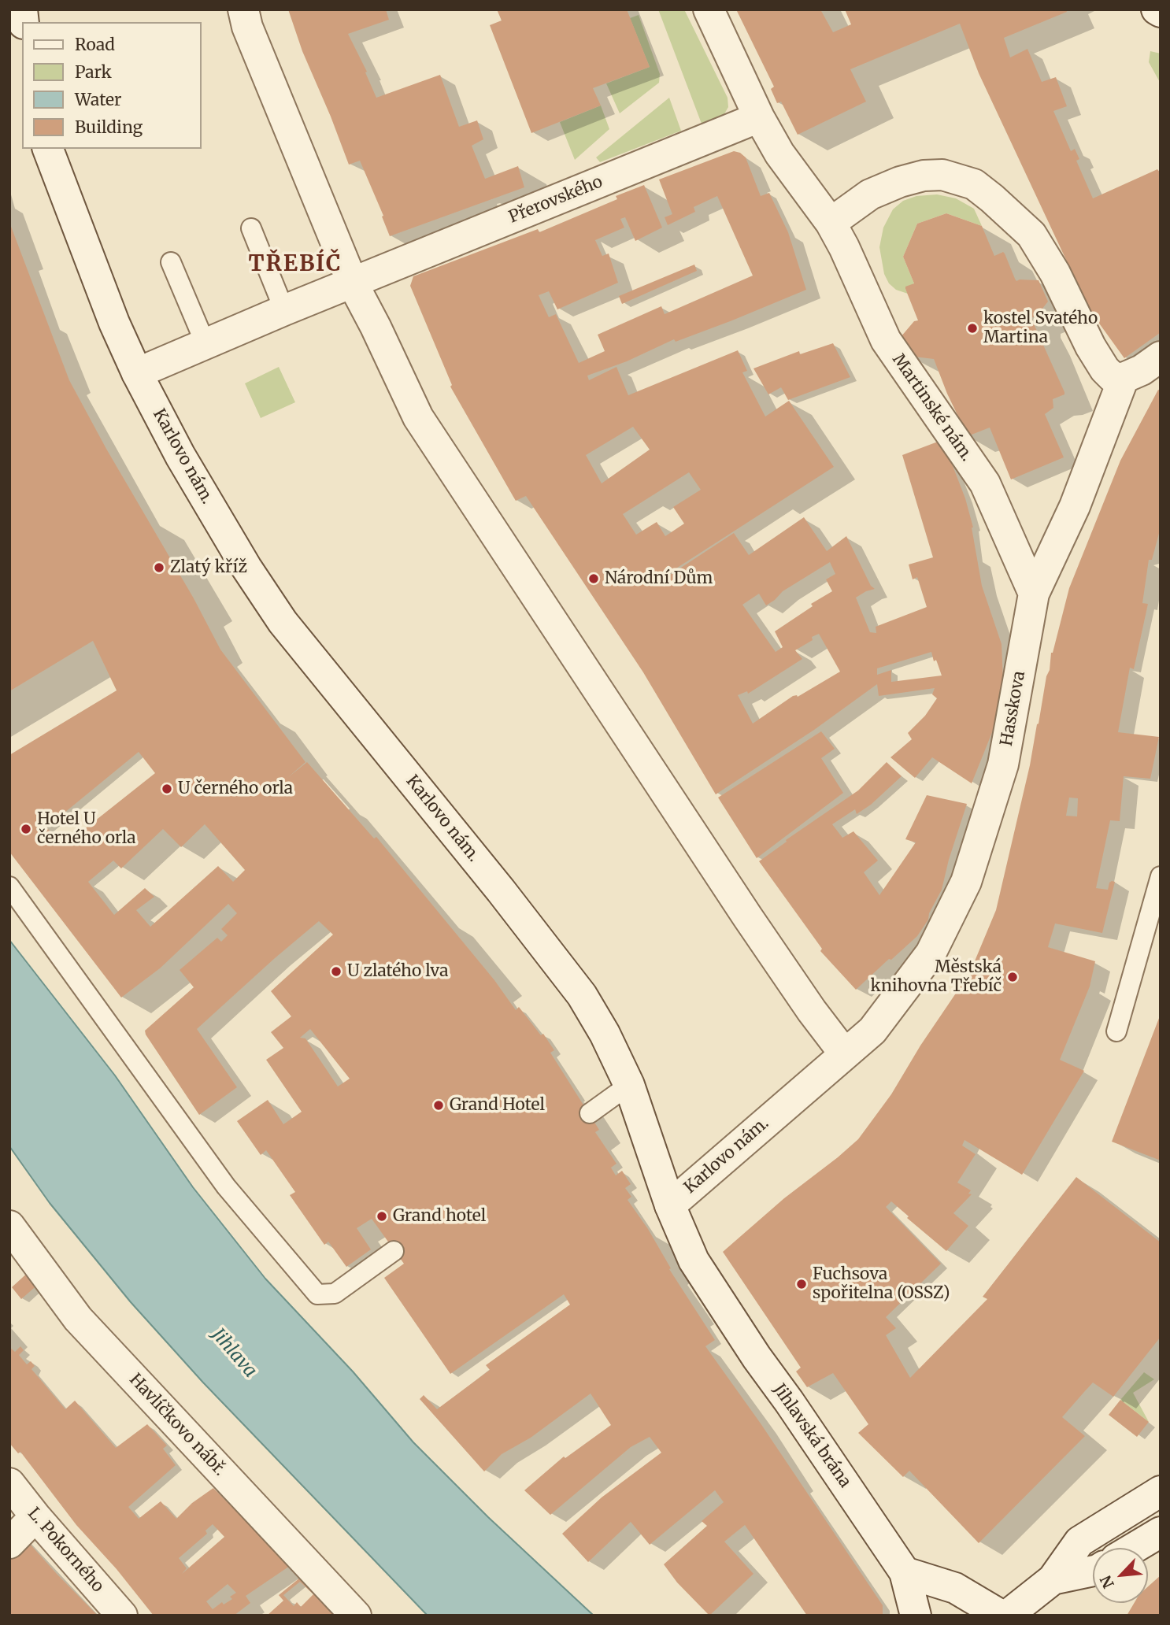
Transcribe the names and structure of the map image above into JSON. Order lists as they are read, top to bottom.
{
  "streets": {
    "street": [
      "Přerovského",
      "Martinské nám.",
      "Karlovo nám.",
      "Hasskova",
      "Havlíčkovo nábř.",
      "Jihlavská brána",
      "L. Pokorného"
    ]
  },
  "crossings": [
    ["Přerovského", "Martinské nám."],
    ["Martinské nám.", "Hasskova"],
    ["Karlovo nám.", "Hasskova"],
    ["Karlovo nám.", "Jihlavská brána"]
  ],
  "districts": ["TŘEBÍČ"],
  "water": ["Jihlava"],
  "places": [
    "kostel Svatého Martina",
    "Zlatý kříž",
    "Národní Dům",
    "U černého orla",
    "Hotel U černého orla",
    "U zlatého lva",
    "Městská knihovna Třebíč",
    "Grand Hotel",
    "Grand hotel",
    "Fuchsova spořitelna (OSSZ)"
  ],
  "legend": [
    "Road",
    "Park",
    "Water",
    "Building"
  ],
  "north": "bottom left"
}
